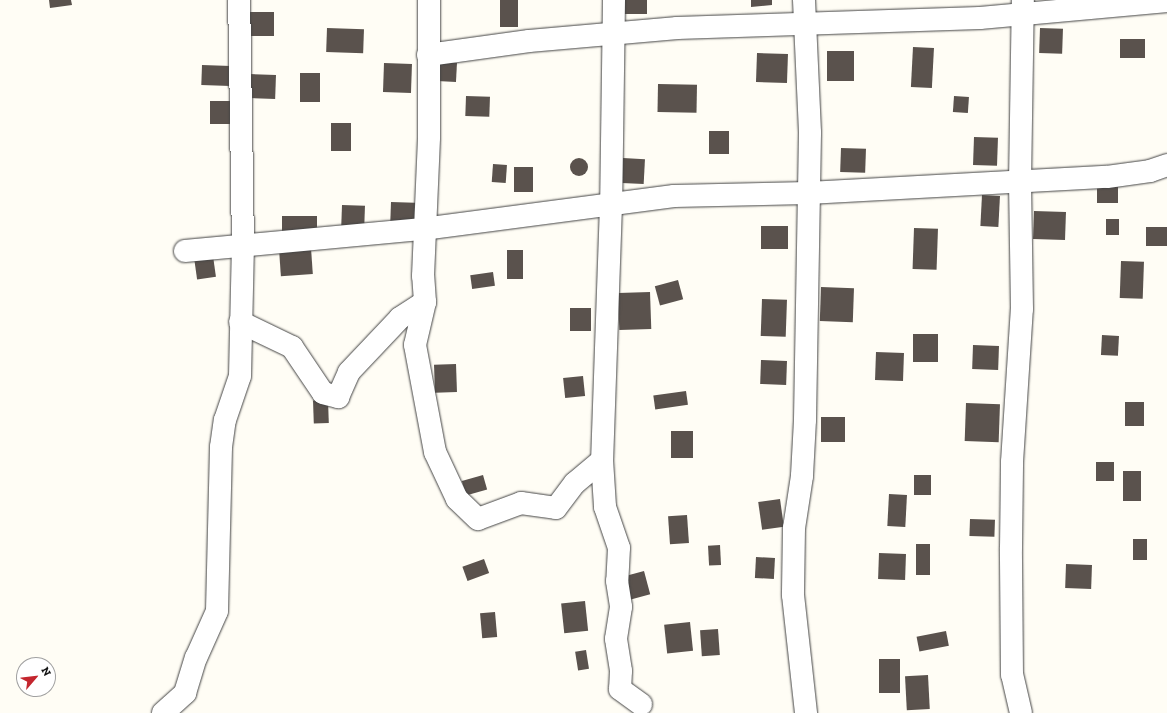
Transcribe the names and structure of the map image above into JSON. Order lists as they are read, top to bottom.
{
  "north": "top right"
}
